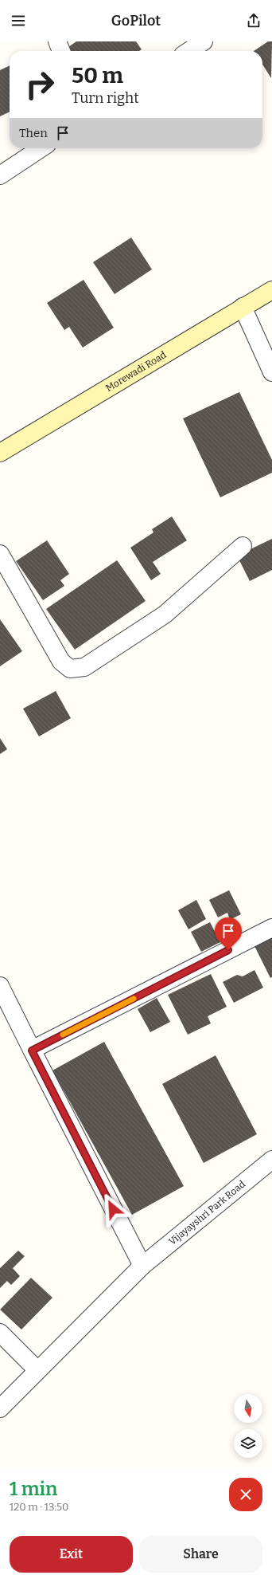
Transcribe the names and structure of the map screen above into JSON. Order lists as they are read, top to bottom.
{
  "streets": {
    "main road": ["Morewadi Road"],
    "street": ["Vijayayshri Park Road"]
  },
  "north": "bottom",
  "page": {
    "header": "GoPilot",
    "turn": ["50 m", "Turn right"],
    "then": "Then",
    "heading": ["1 min", "120 m · 13:50"],
    "buttons": ["Exit", "Share"]
  }
}
